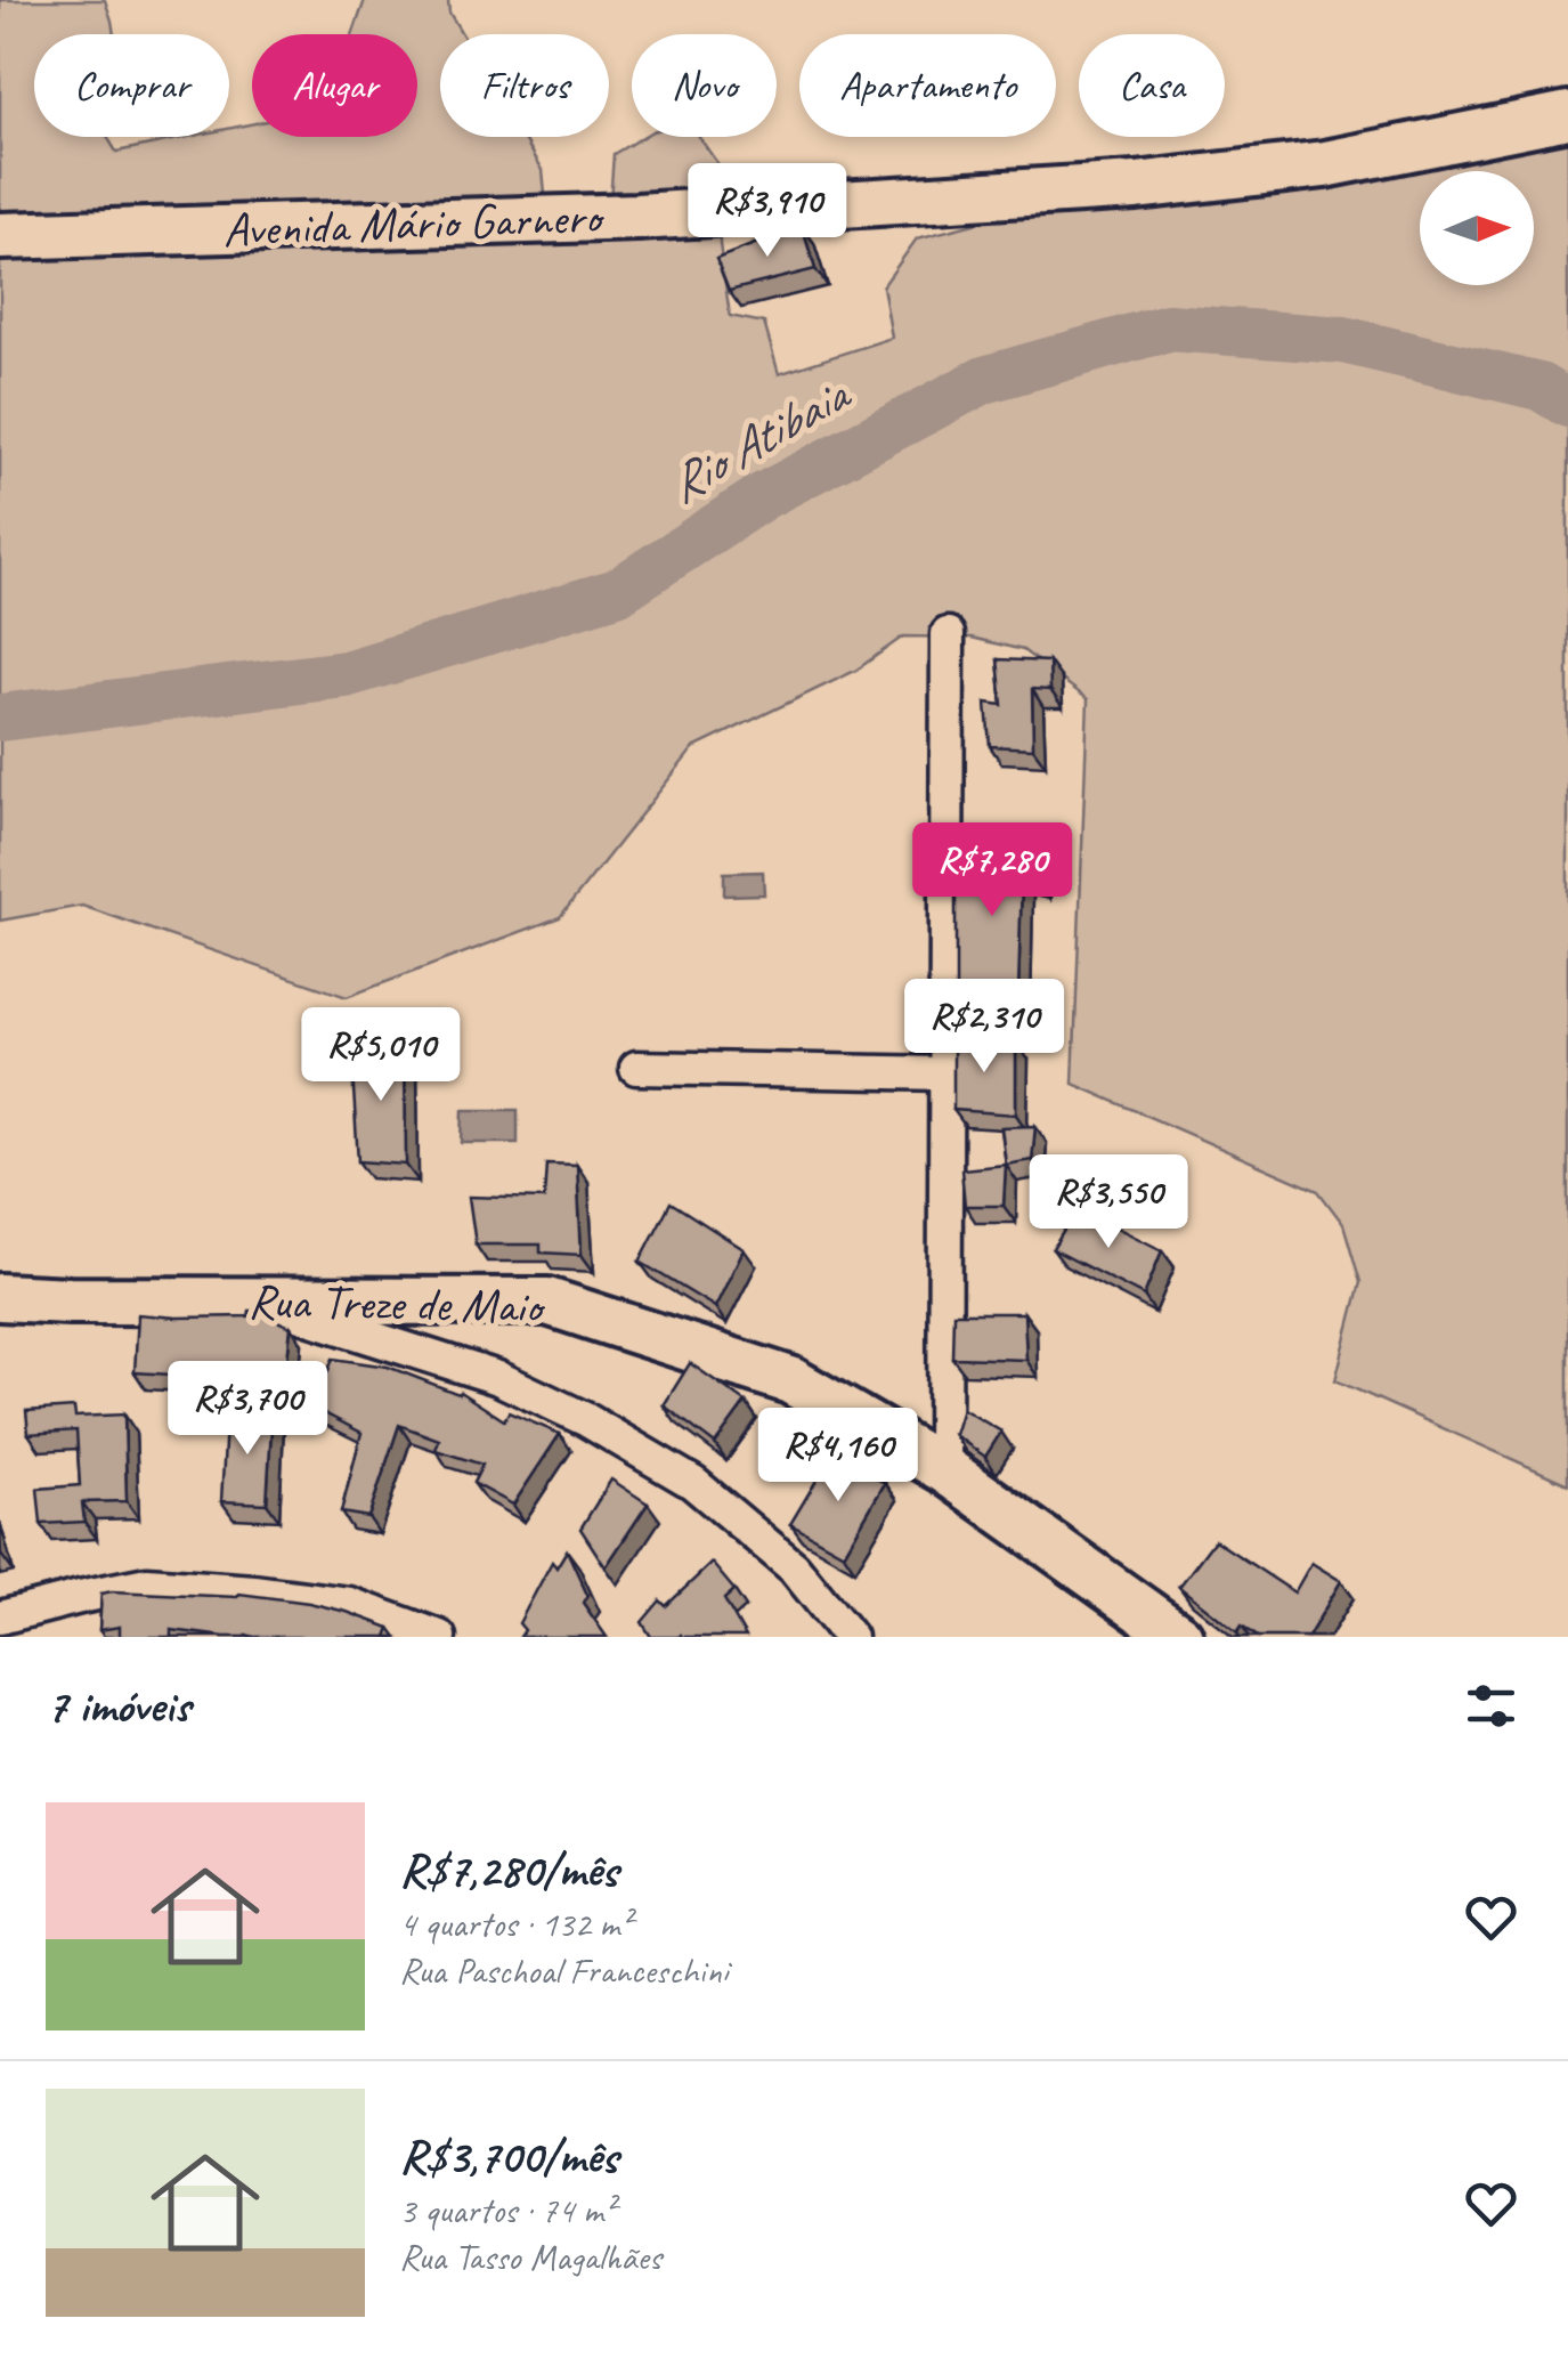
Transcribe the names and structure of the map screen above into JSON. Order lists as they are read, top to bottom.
{
  "streets": {
    "main road": ["Avenida Mário Garnero", "Rua Treze de Maio"]
  },
  "water": ["Rio Atibaia"],
  "north": "right",
  "page": {
    "chip": [
      "Comprar",
      "Alugar",
      "Filtros",
      "Novo",
      "Apartamento",
      "Casa"
    ],
    "price": [
      "R$3,910",
      "R$7,280",
      "R$2,310",
      "R$5,010",
      "R$3,550",
      "R$3,700",
      "R$4,160"
    ],
    "heading": "7 imóveis",
    "list": [
      {
        "name": "R$7,280/mês",
        "note": "4 quartos · 132 m² · Rua Paschoal Franceschini"
      },
      {
        "name": "R$3,700/mês",
        "note": "3 quartos · 74 m² · Rua Tasso Magalhães"
      }
    ]
  }
}
